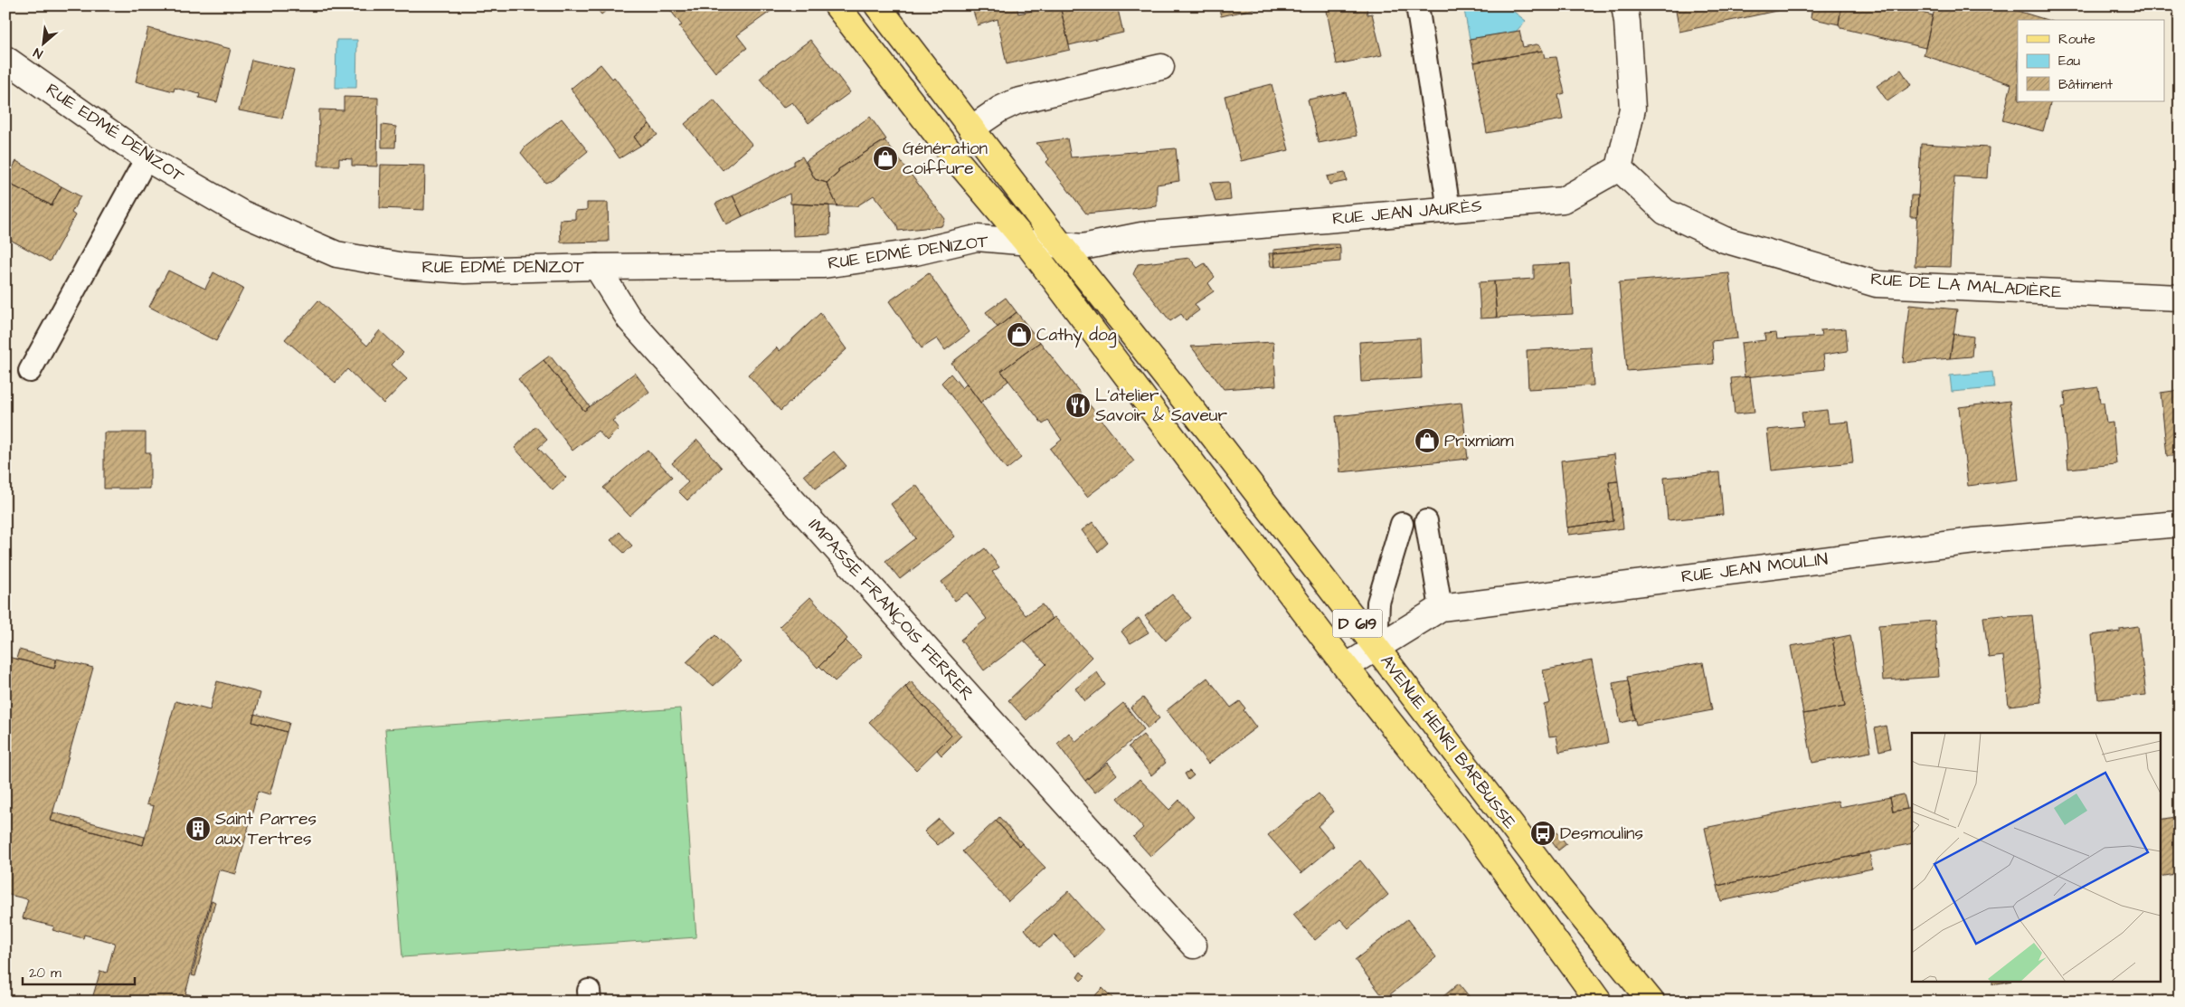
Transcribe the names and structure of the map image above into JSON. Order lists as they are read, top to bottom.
{
  "streets": {
    "main road": ["D 619", "AVENUE HENRI BARBUSSE"],
    "street": [
      "RUE EDMÉ DENIZOT",
      "RUE JEAN JAURÈS",
      "RUE DE LA MALADIÈRE",
      "RUE JEAN MOULIN",
      "IMPASSE FRANÇOIS FERRER"
    ]
  },
  "crossings": [
    ["RUE EDMÉ DENIZOT", "RUE JEAN JAURÈS"],
    ["RUE EDMÉ DENIZOT", "IMPASSE FRANÇOIS FERRER"],
    ["RUE EDMÉ DENIZOT", "D 619"],
    ["RUE EDMÉ DENIZOT", "AVENUE HENRI BARBUSSE"],
    ["RUE JEAN JAURÈS", "RUE DE LA MALADIÈRE"],
    ["RUE JEAN JAURÈS", "D 619"],
    ["RUE JEAN JAURÈS", "AVENUE HENRI BARBUSSE"],
    ["RUE JEAN MOULIN", "AVENUE HENRI BARBUSSE"],
    ["D 619", "AVENUE HENRI BARBUSSE"]
  ],
  "places": {
    "shop": ["Génération coiffure", "Cathy dog", "Prixmiam"],
    "restaurant": ["L'atelier Savoir & Saveur"],
    "building": ["Saint Parres aux Tertres"],
    "bus stop": ["Desmoulins"]
  },
  "legend": ["Route", "Eau", "Bâtiment"],
  "scale_bar": "20 m",
  "north": "bottom left"
}
